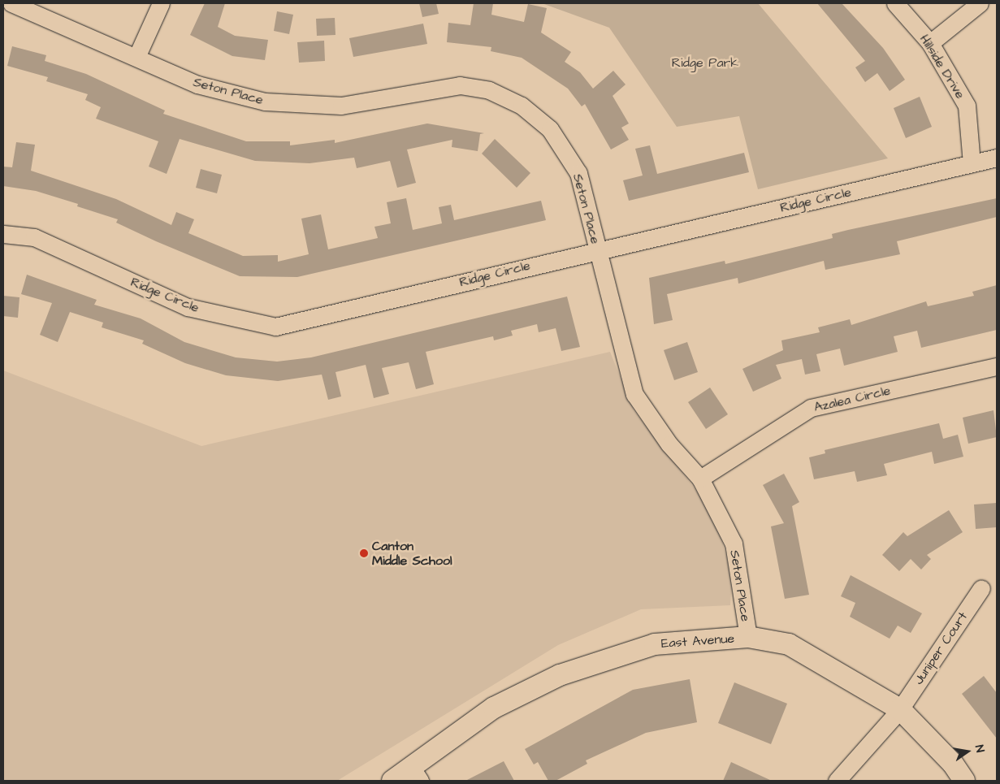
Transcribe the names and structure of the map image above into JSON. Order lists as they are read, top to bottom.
{
  "streets": {
    "street": [
      "Hillside Drive",
      "Seton Place",
      "Ridge Circle",
      "Azalea Circle",
      "East Avenue",
      "Juniper Court"
    ]
  },
  "crossings": [
    ["Hillside Drive", "Ridge Circle"],
    ["Seton Place", "Ridge Circle"],
    ["Seton Place", "Azalea Circle"],
    ["Seton Place", "East Avenue"],
    ["East Avenue", "Juniper Court"]
  ],
  "parks": ["Ridge Park"],
  "places": ["Canton Middle School"],
  "north": "right"
}
